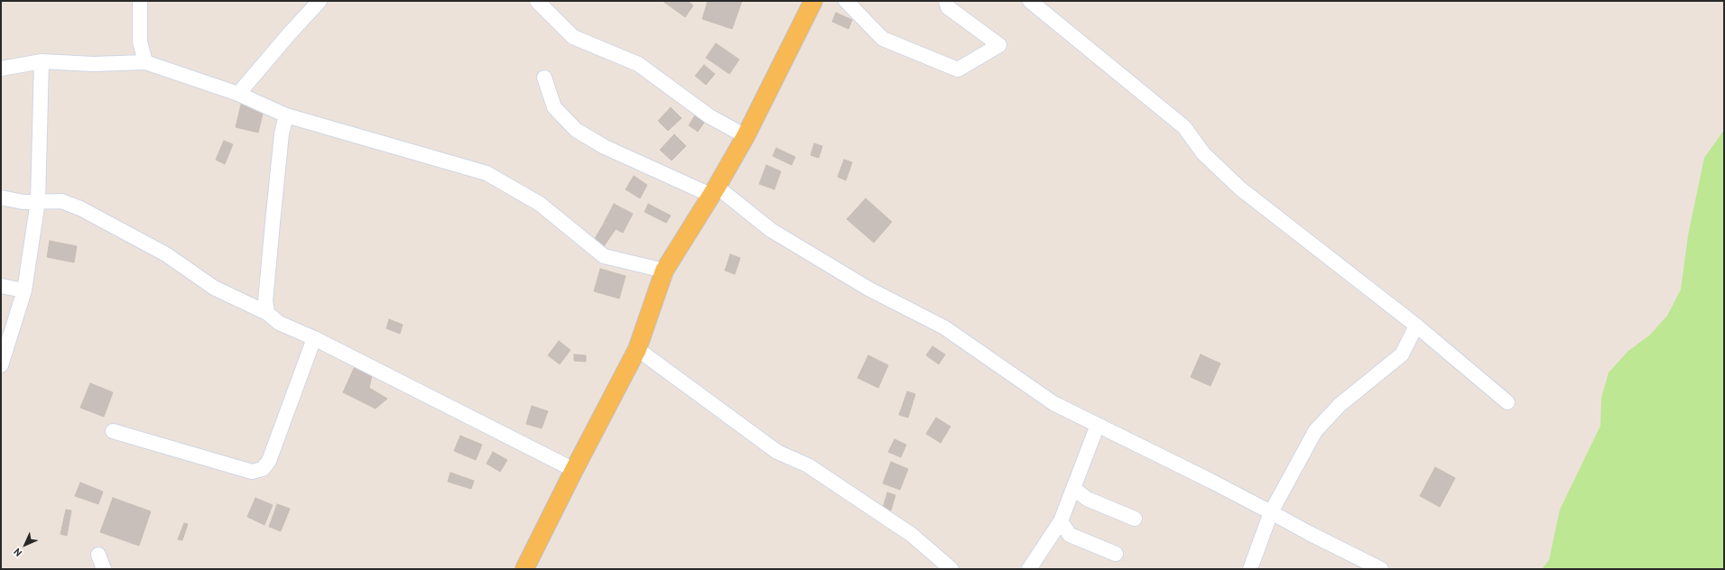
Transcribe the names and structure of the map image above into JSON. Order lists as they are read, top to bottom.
{
  "north": "bottom left"
}
